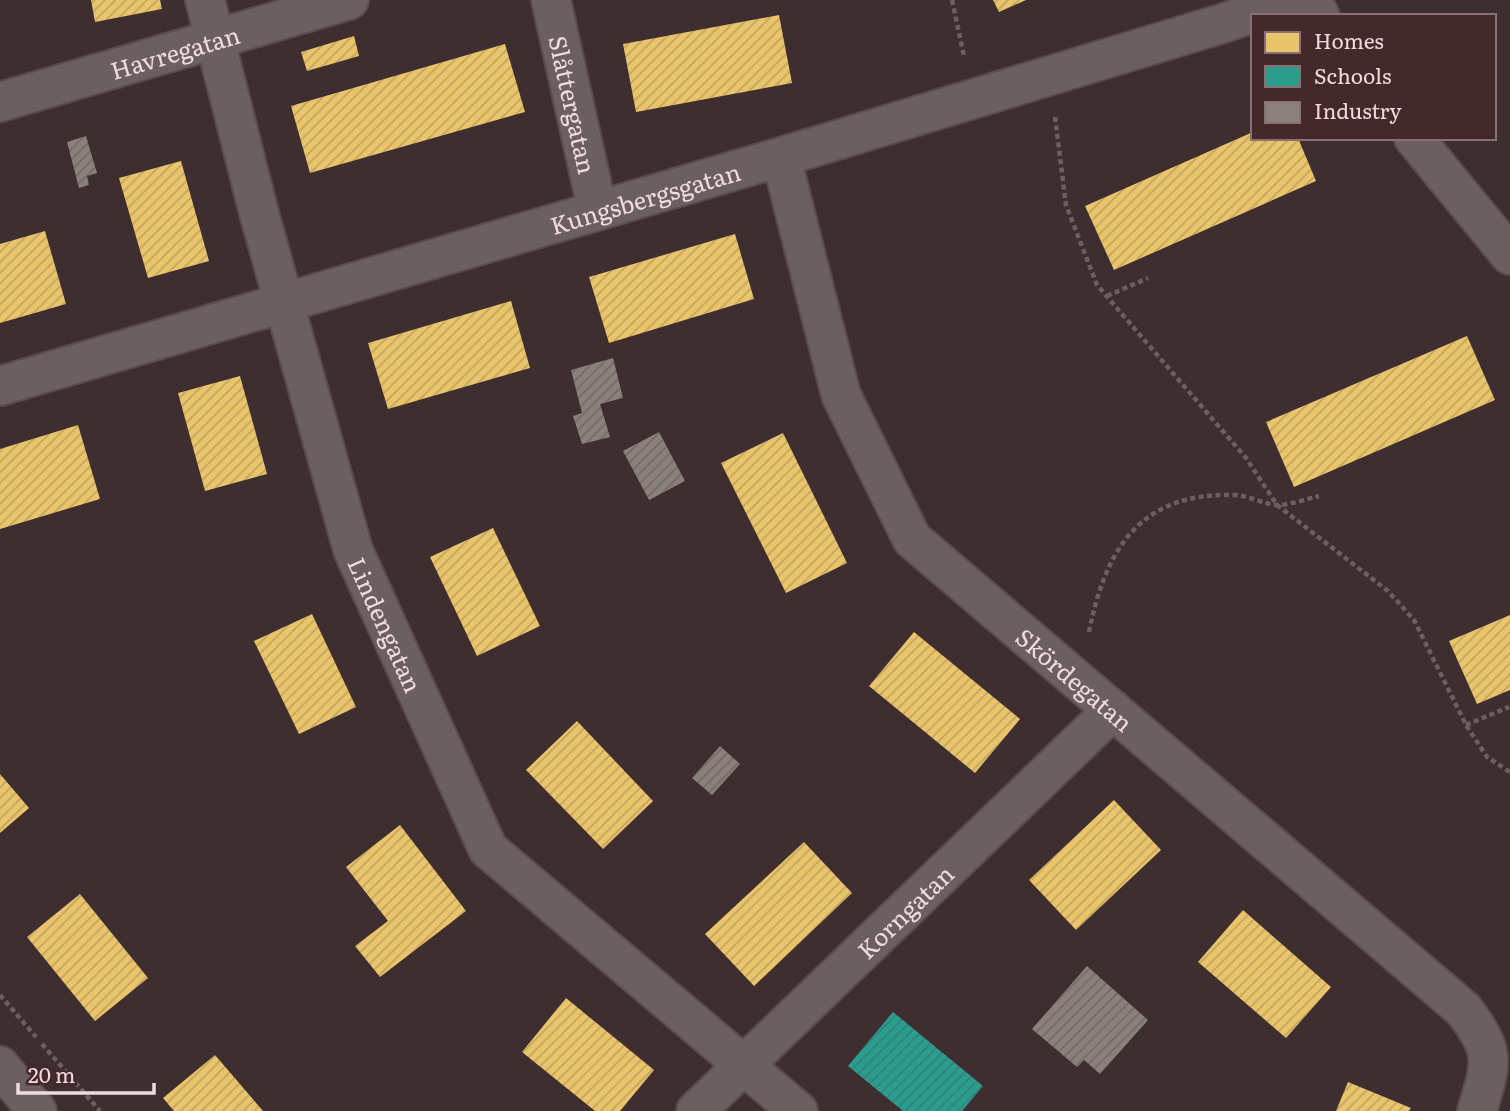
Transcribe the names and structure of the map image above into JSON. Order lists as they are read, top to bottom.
{
  "streets": {
    "street": [
      "Havregatan",
      "Slåttergatan",
      "Kungsbergsgatan",
      "Lindengatan",
      "Skördegatan",
      "Korngatan"
    ]
  },
  "crossings": [
    ["Havregatan", "Lindengatan"],
    ["Slåttergatan", "Kungsbergsgatan"],
    ["Kungsbergsgatan", "Lindengatan"],
    ["Kungsbergsgatan", "Skördegatan"],
    ["Lindengatan", "Korngatan"],
    ["Skördegatan", "Korngatan"]
  ],
  "legend": ["Homes", "Schools", "Industry"],
  "scale_bar": "20 m"
}
